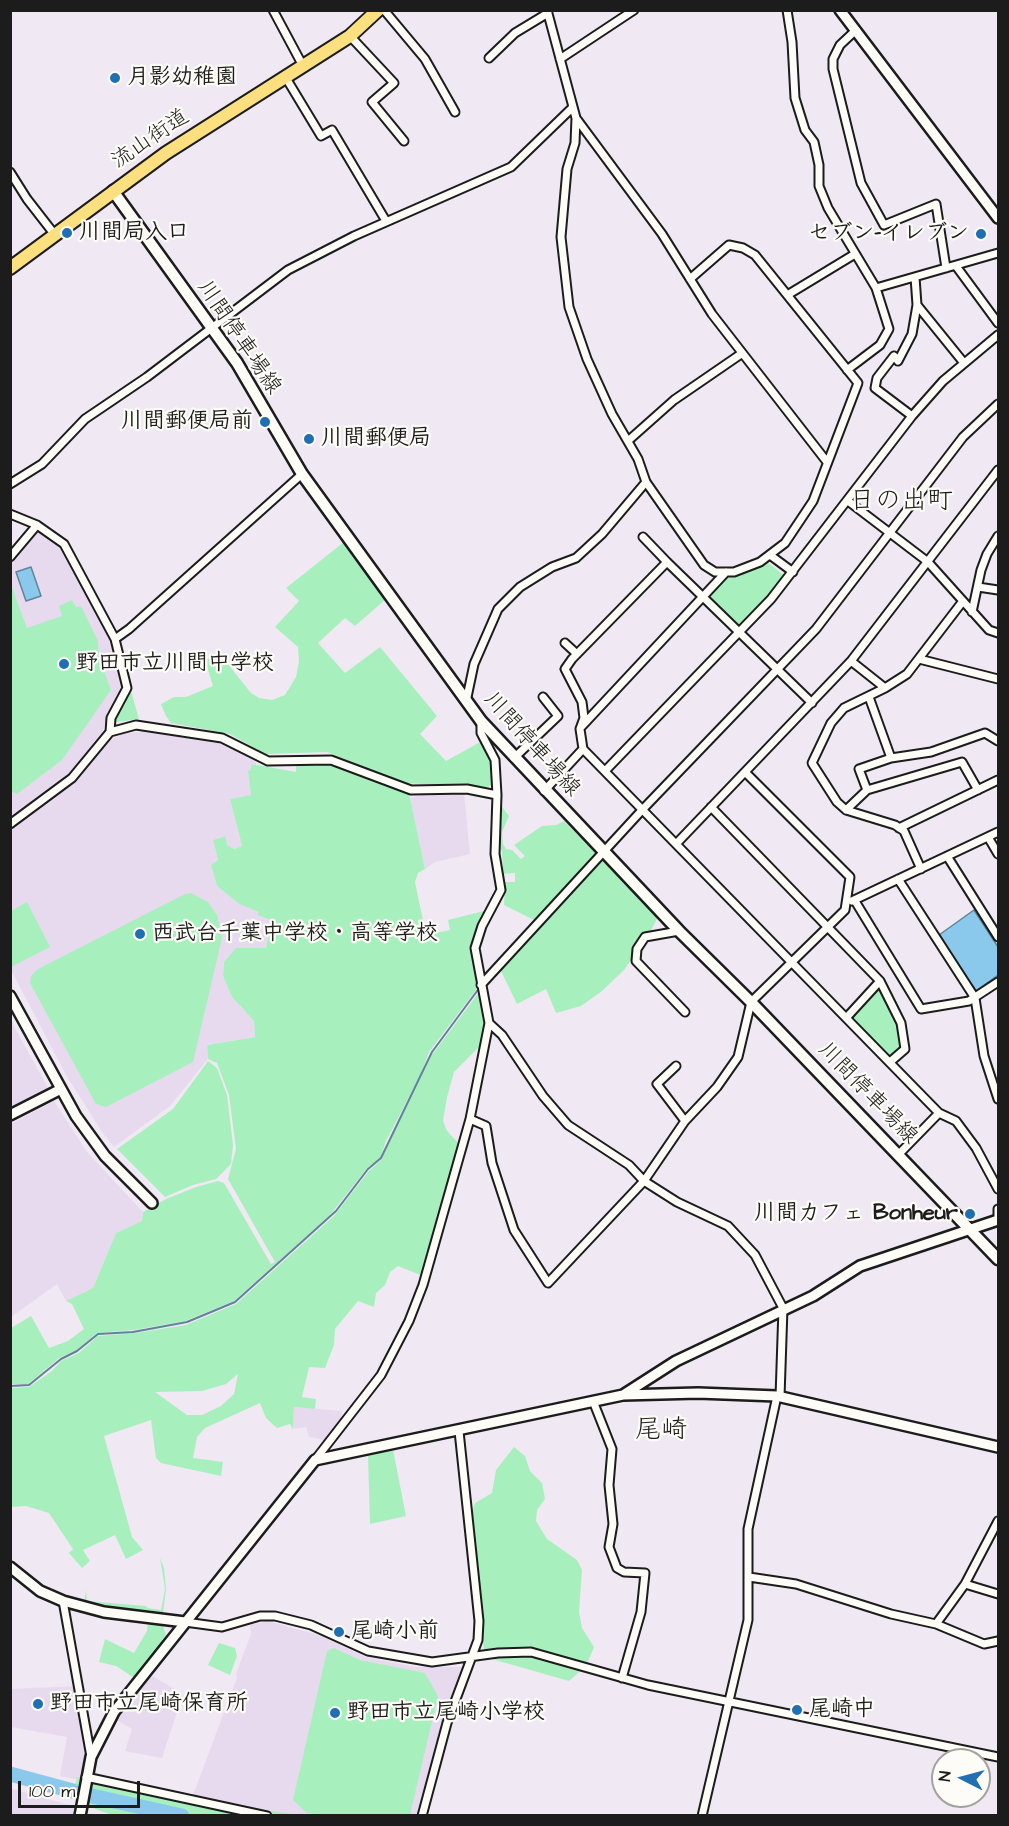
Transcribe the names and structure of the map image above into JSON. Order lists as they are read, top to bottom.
{
  "streets": {
    "main road": ["流山街道", "川間停車場線"]
  },
  "crossings": [
    ["流山街道", "川間停車場線"]
  ],
  "districts": ["日の出町", "尾崎"],
  "places": [
    "月影幼稚園",
    "川間局入口",
    "セブン-イレブン",
    "川間郵便局前",
    "川間郵便局",
    "野田市立川間中学校",
    "西武台千葉中学校・高等学校",
    "川間カフェ Bonheur",
    "尾崎小前",
    "野田市立尾崎保育所",
    "尾崎中",
    "野田市立尾崎小学校"
  ],
  "scale_bar": "100 m",
  "north": "left"
}
